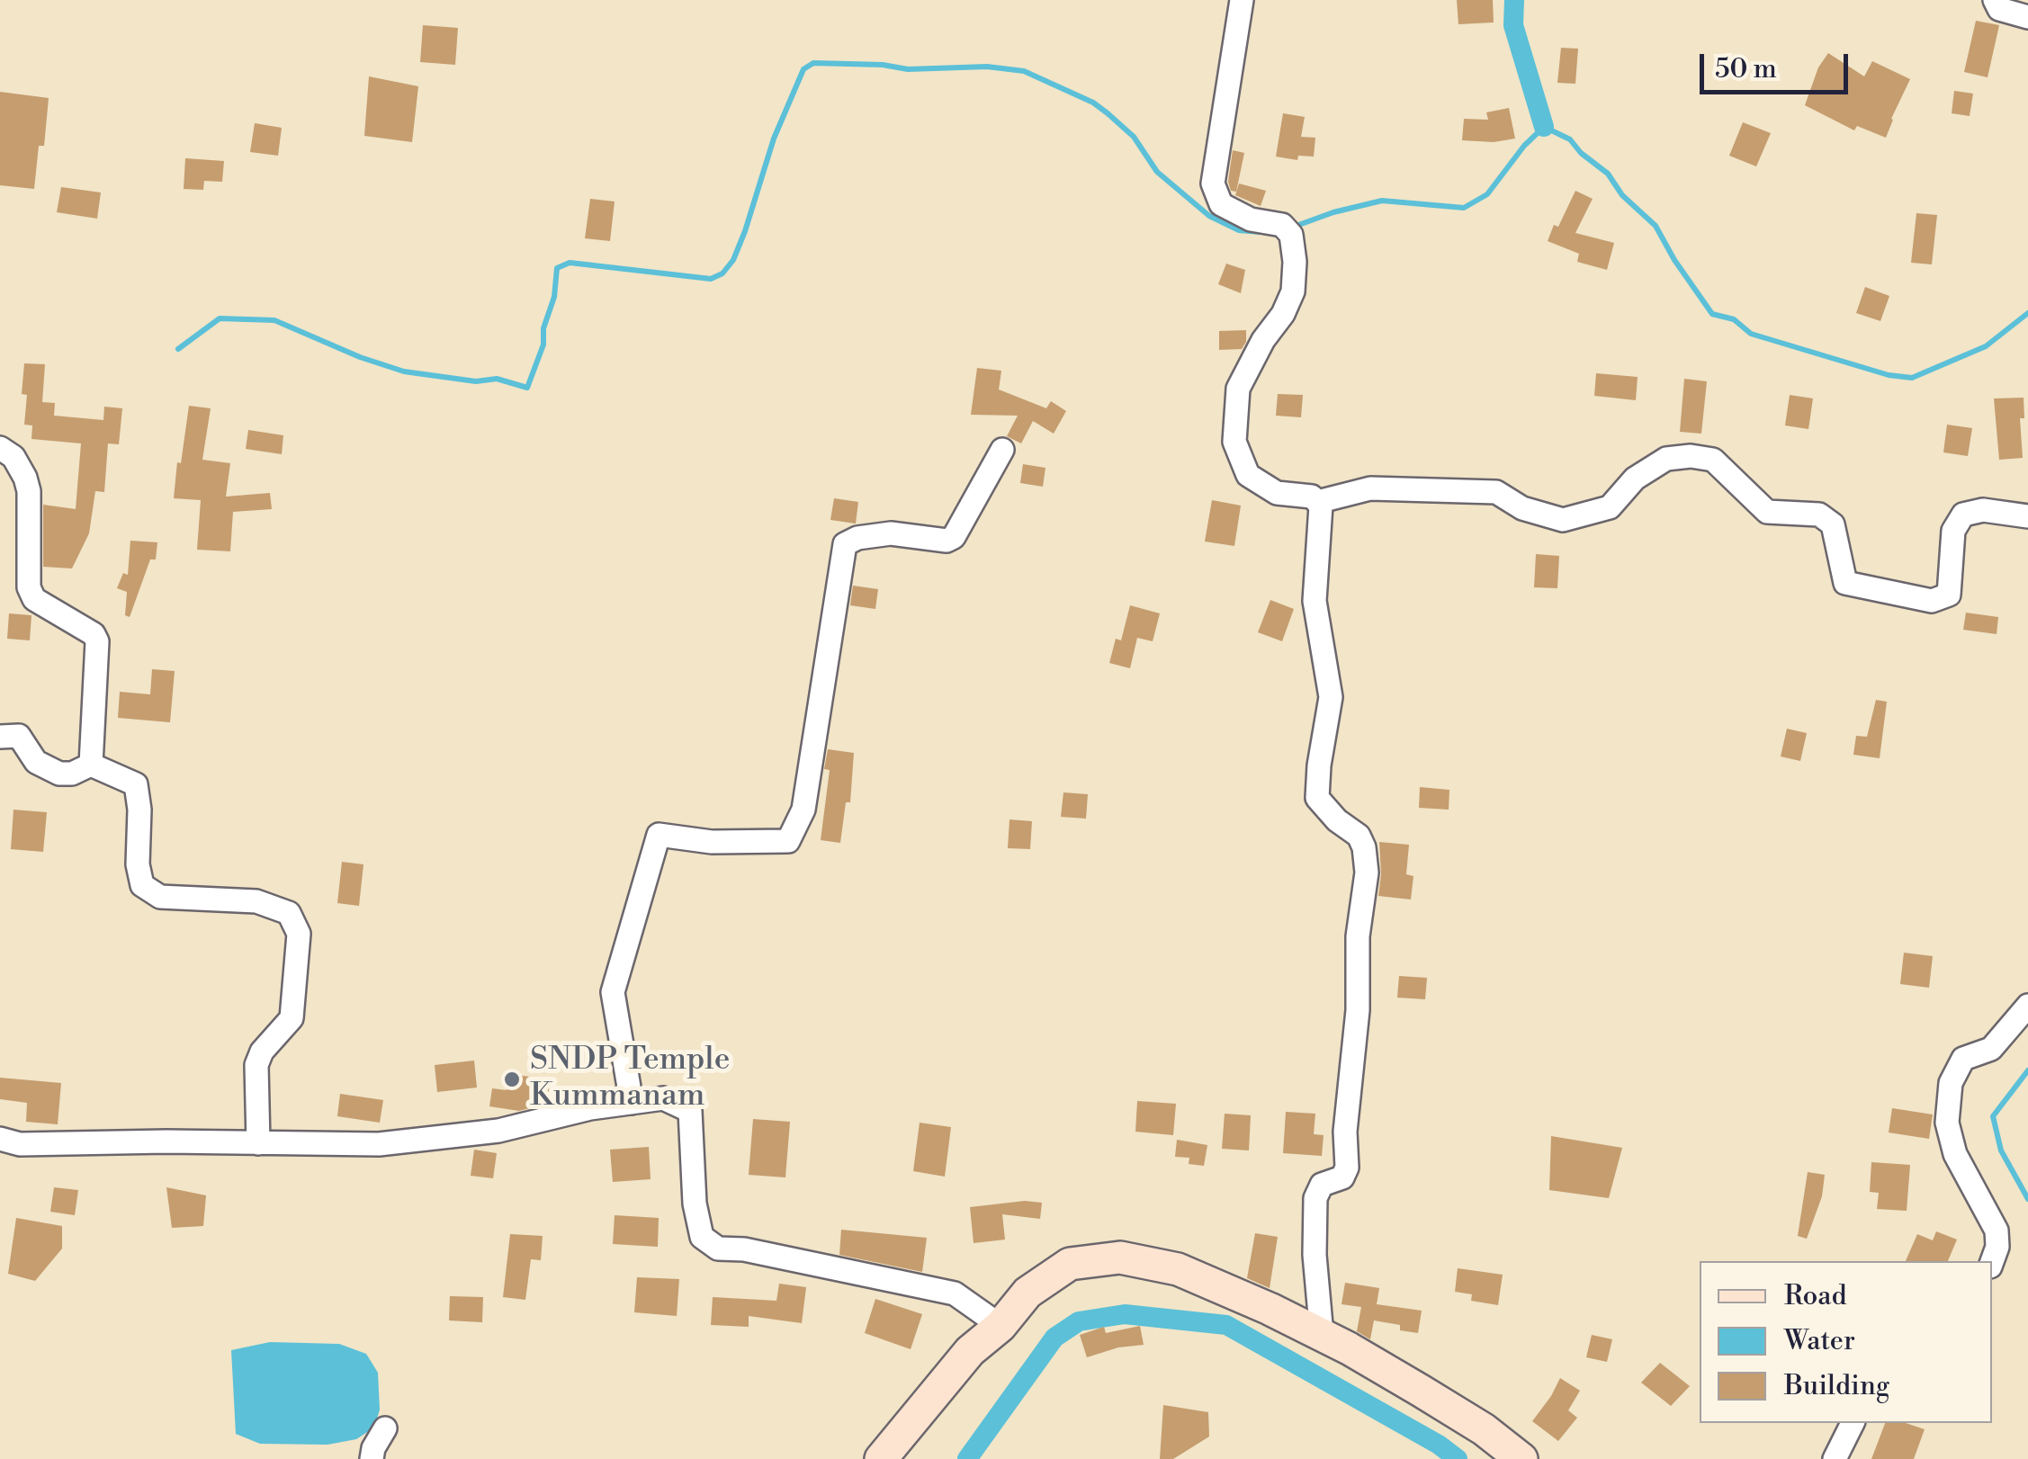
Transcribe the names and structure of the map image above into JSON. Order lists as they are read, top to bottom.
{
  "places": ["SNDP Temple Kummanam"],
  "legend": ["Road", "Water", "Building"],
  "scale_bar": "50 m"
}
